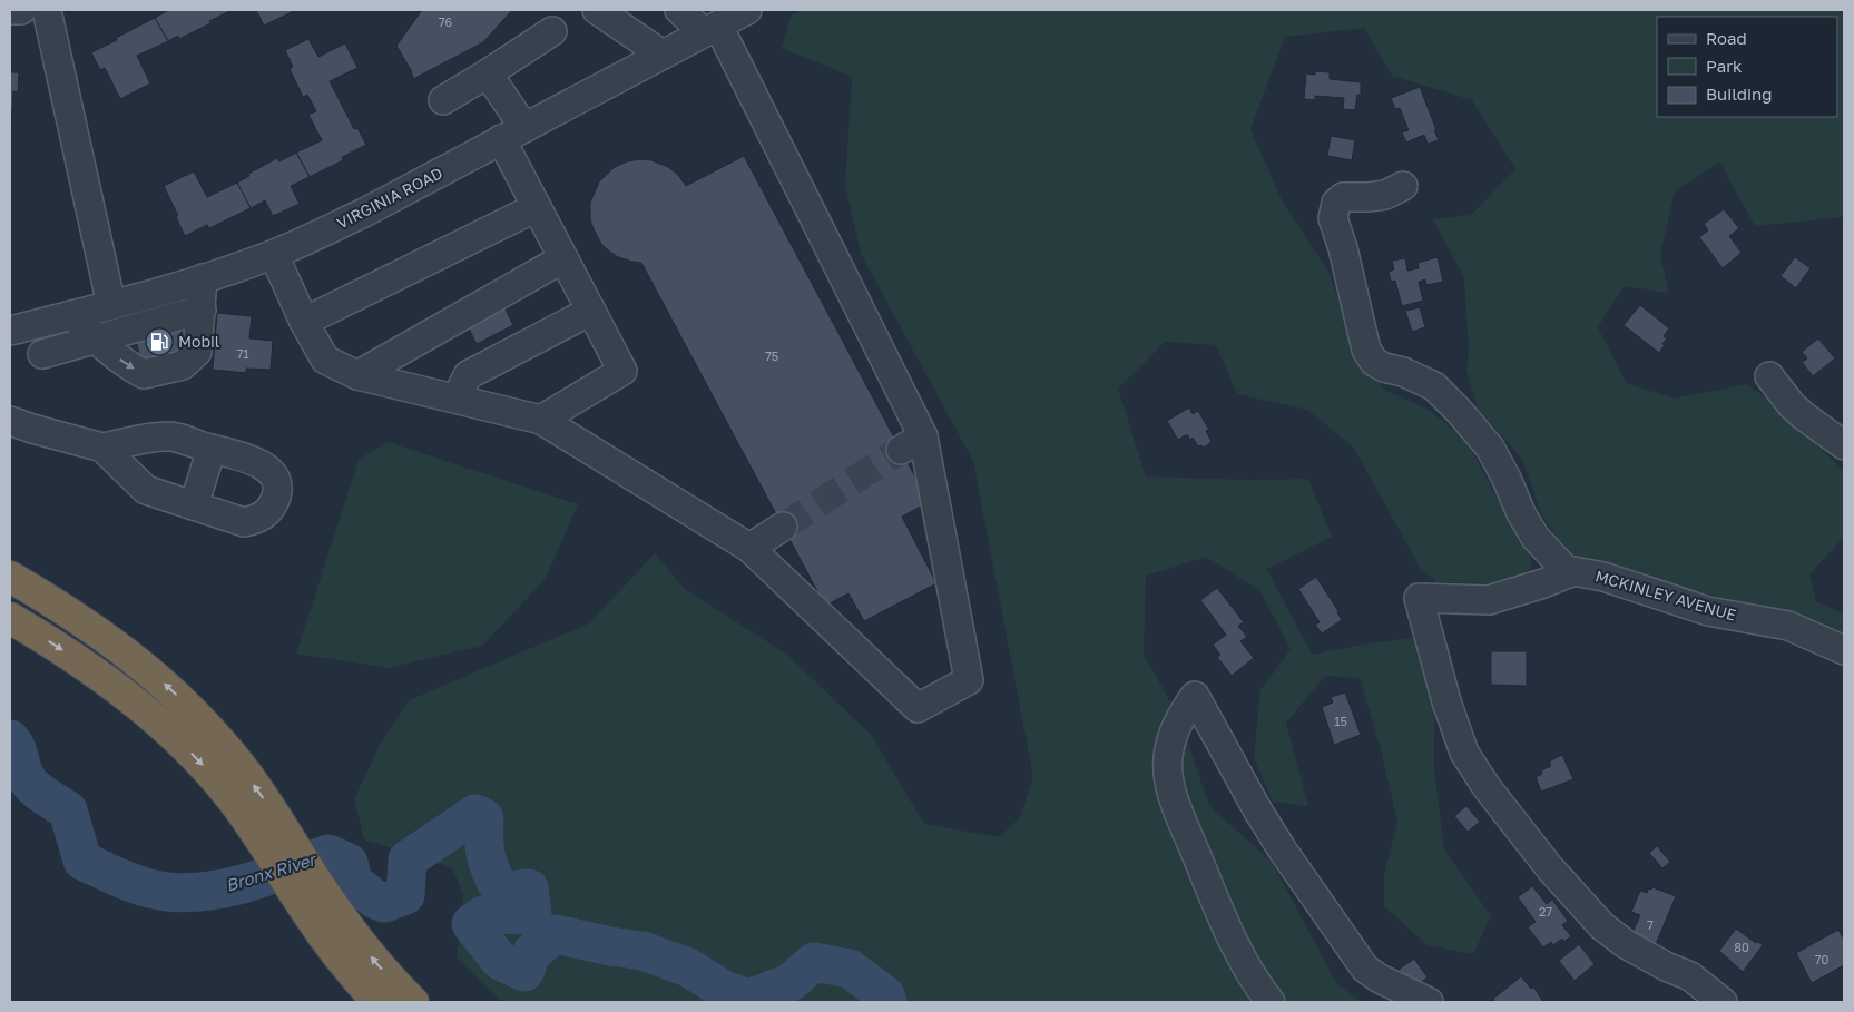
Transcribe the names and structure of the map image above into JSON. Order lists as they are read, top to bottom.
{
  "streets": {
    "street": ["VIRGINIA ROAD", "MCKINLEY AVENUE"]
  },
  "water": ["Bronx River"],
  "places": {
    "fuel station": ["Mobil"]
  },
  "house_numbers": [
    "76",
    "71",
    "75",
    "15",
    "27",
    "7",
    "80",
    "70"
  ],
  "legend": ["Road", "Park", "Building"]
}
